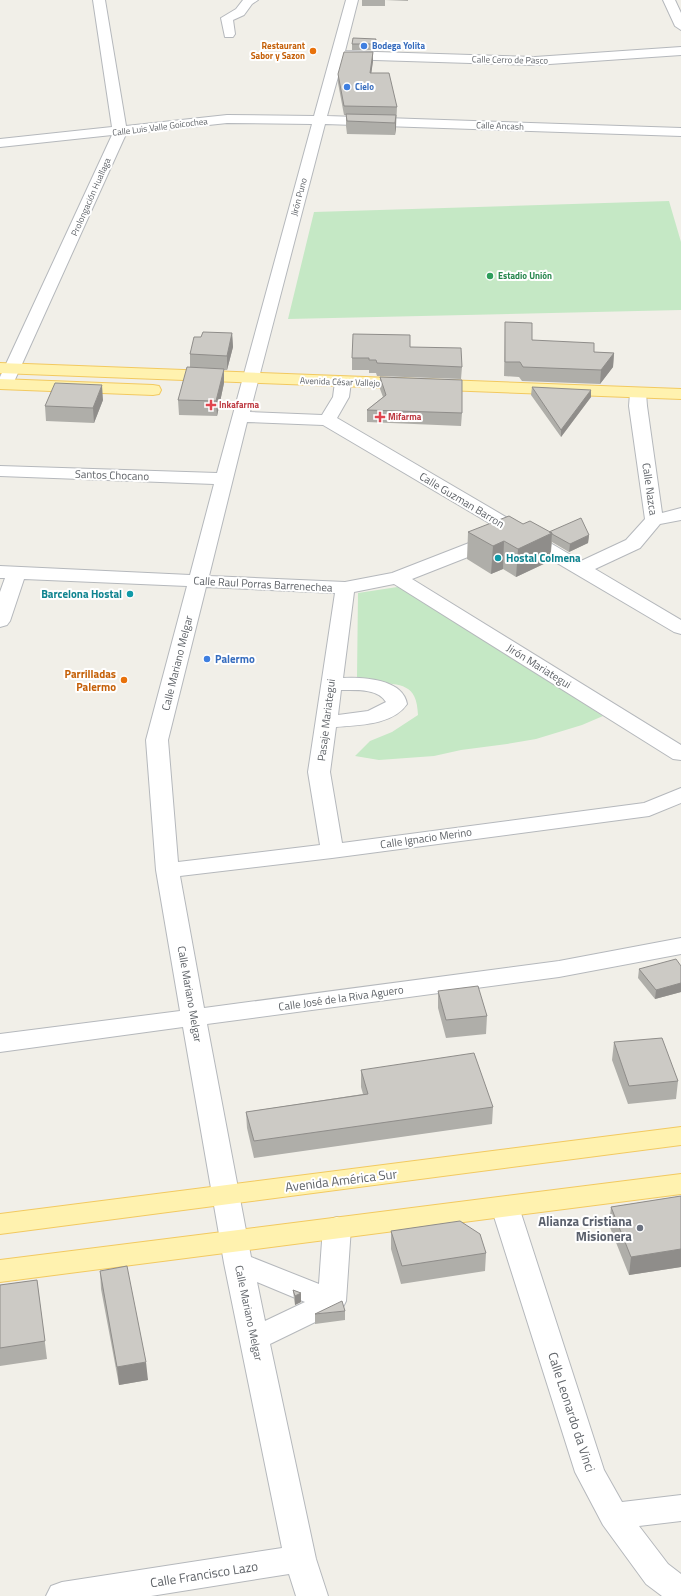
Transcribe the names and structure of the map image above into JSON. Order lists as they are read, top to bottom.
{
  "streets": {
    "main road": ["Avenida César Vallejo", "Avenida América Sur"],
    "street": [
      "Calle Cerro de Pasco",
      "Calle Ancash",
      "Calle Luis Valle Goicochea",
      "Prolongación Huallaga",
      "Jirón Puno",
      "Santos Chocano",
      "Calle Nazca",
      "Calle Guzman Barron",
      "Calle Raul Porras Barrenechea",
      "Calle Mariano Melgar",
      "Jirón Mariategui",
      "Pasaje Mariategui",
      "Calle Ignacio Merino",
      "Calle José de la Riva Aguero",
      "Calle Leonardo da Vinci",
      "Calle Francisco Lazo"
    ]
  },
  "crossings": [
    ["Calle Cerro de Pasco", "Jirón Puno"],
    ["Calle Ancash", "Calle Luis Valle Goicochea"],
    ["Calle Ancash", "Jirón Puno"],
    ["Calle Luis Valle Goicochea", "Prolongación Huallaga"],
    ["Calle Luis Valle Goicochea", "Jirón Puno"],
    ["Prolongación Huallaga", "Avenida César Vallejo"],
    ["Jirón Puno", "Avenida César Vallejo"],
    ["Jirón Puno", "Calle Mariano Melgar"],
    ["Avenida César Vallejo", "Calle Nazca"],
    ["Avenida César Vallejo", "Calle Mariano Melgar"],
    ["Santos Chocano", "Calle Mariano Melgar"],
    ["Calle Nazca", "Calle Guzman Barron"],
    ["Calle Guzman Barron", "Calle Raul Porras Barrenechea"],
    ["Calle Raul Porras Barrenechea", "Calle Mariano Melgar"],
    ["Calle Raul Porras Barrenechea", "Jirón Mariategui"],
    ["Calle Raul Porras Barrenechea", "Pasaje Mariategui"],
    ["Calle Mariano Melgar", "Calle Ignacio Merino"],
    ["Calle Mariano Melgar", "Calle José de la Riva Aguero"],
    ["Calle Mariano Melgar", "Avenida América Sur"],
    ["Calle Mariano Melgar", "Calle Francisco Lazo"],
    ["Pasaje Mariategui", "Calle Ignacio Merino"]
  ],
  "places": {
    "other": [
      "Bodega Yolita",
      "Restaurant Sabor y Sazon",
      "Cielo",
      "Estadio Unión",
      "Hostal Colmena",
      "Barcelona Hostal",
      "Palermo",
      "Parrilladas Palermo",
      "Alianza Cristiana Misionera"
    ],
    "health": ["Inkafarma", "Mifarma"]
  }
}
